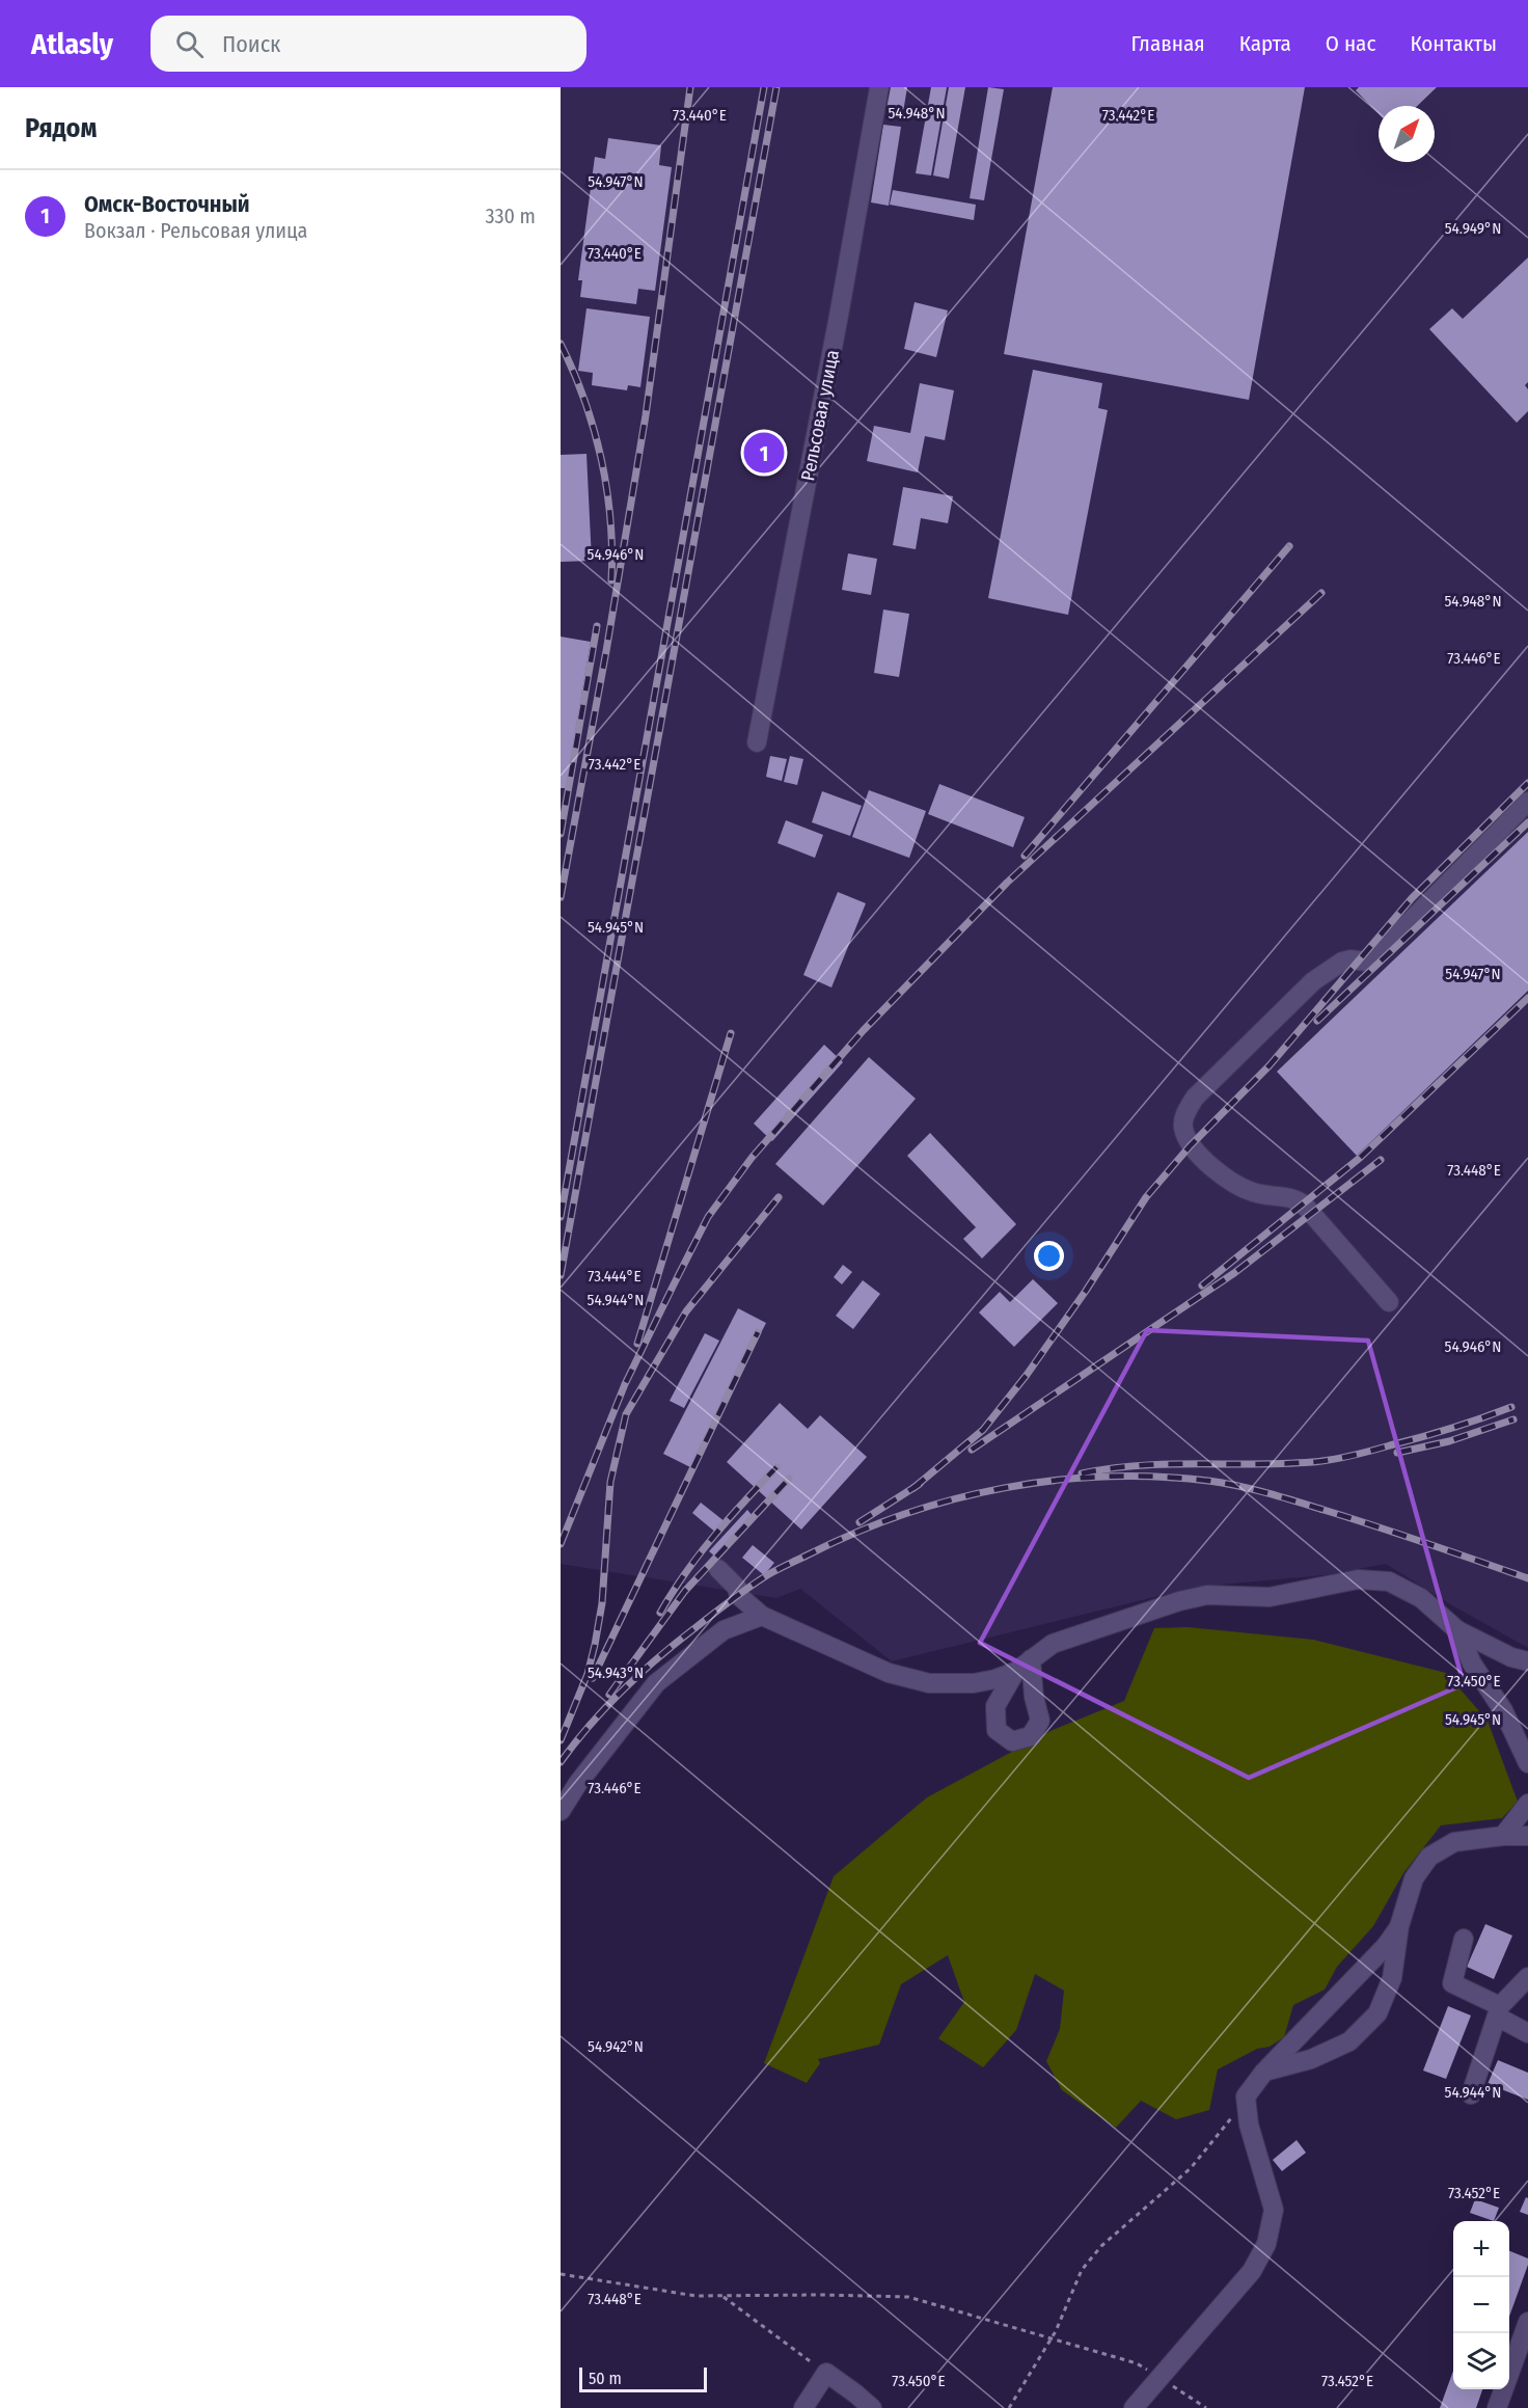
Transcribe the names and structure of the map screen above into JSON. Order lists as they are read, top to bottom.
{
  "streets": {
    "street": ["Рельсовая улица"]
  },
  "scale_bar": "50 m",
  "north": "top right",
  "page": {
    "header": "Atlasly",
    "search": "Поиск",
    "nav": [
      "Главная",
      "Карта",
      "О нас",
      "Контакты"
    ],
    "heading": "Рядом",
    "list": [
      {
        "mark": "1",
        "name": "Омск-Восточный",
        "note": "Вокзал · Рельсовая улица",
        "value": "330 m"
      }
    ],
    "pins": "1",
    "map_buttons": ["+", "−"],
    "scale": "50 m"
  },
  "coordinates": [
    "54.948°N",
    "73.440°E",
    "73.442°E",
    "54.947°N",
    "54.949°N",
    "54.946°N",
    "73.446°E",
    "54.945°N",
    "73.448°E",
    "73.444°E",
    "54.944°N",
    "54.943°N",
    "73.450°E",
    "54.942°N",
    "73.452°E"
  ]
}
